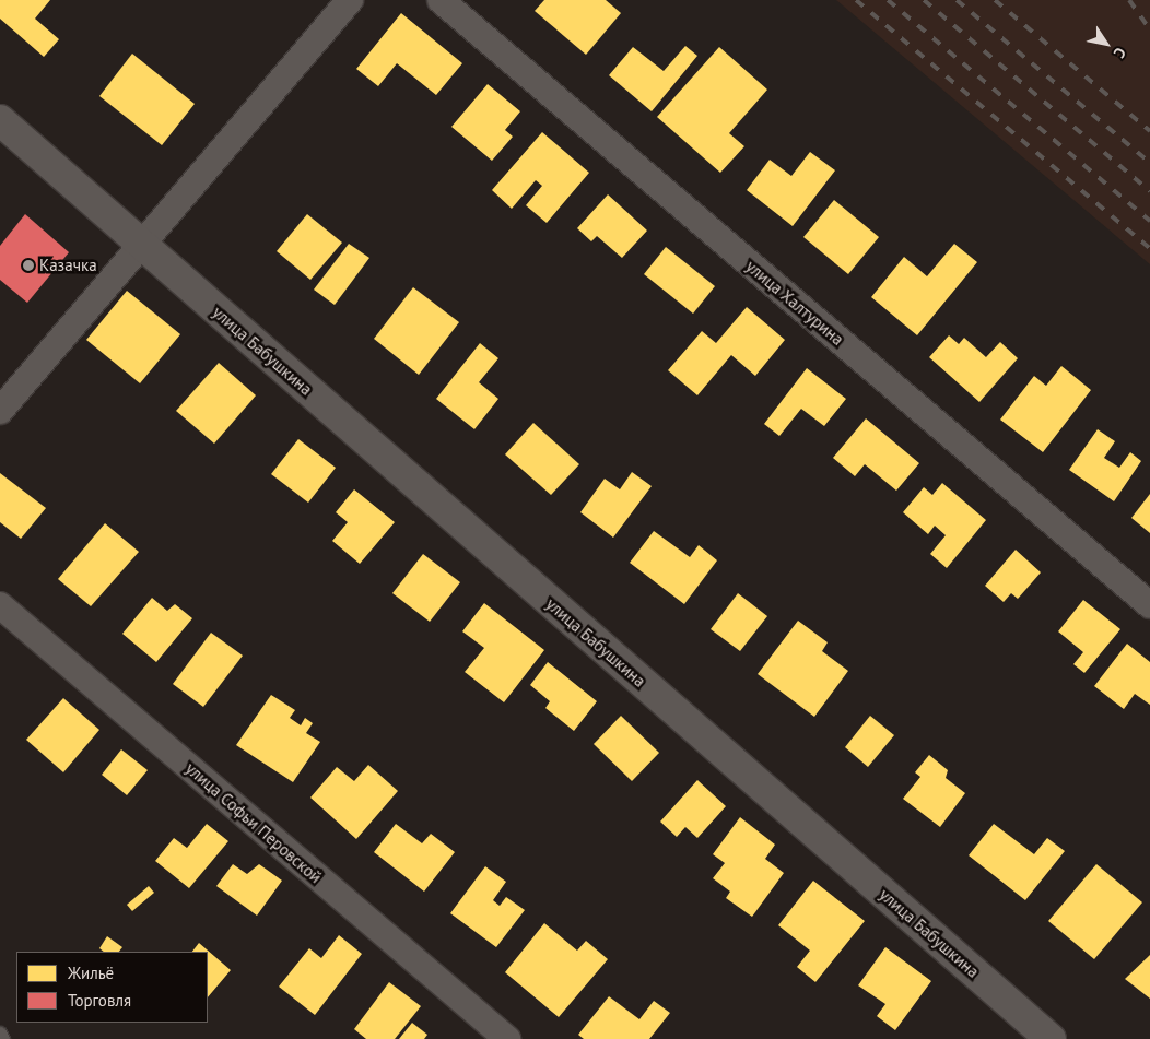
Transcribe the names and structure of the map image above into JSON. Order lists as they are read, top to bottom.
{
  "streets": {
    "street": ["улица Халтурина", "улица Бабушкина", "улица Софьи Перовской"]
  },
  "places": ["Казачка"],
  "legend": ["Жильё", "Торговля"],
  "north": "bottom right"
}
